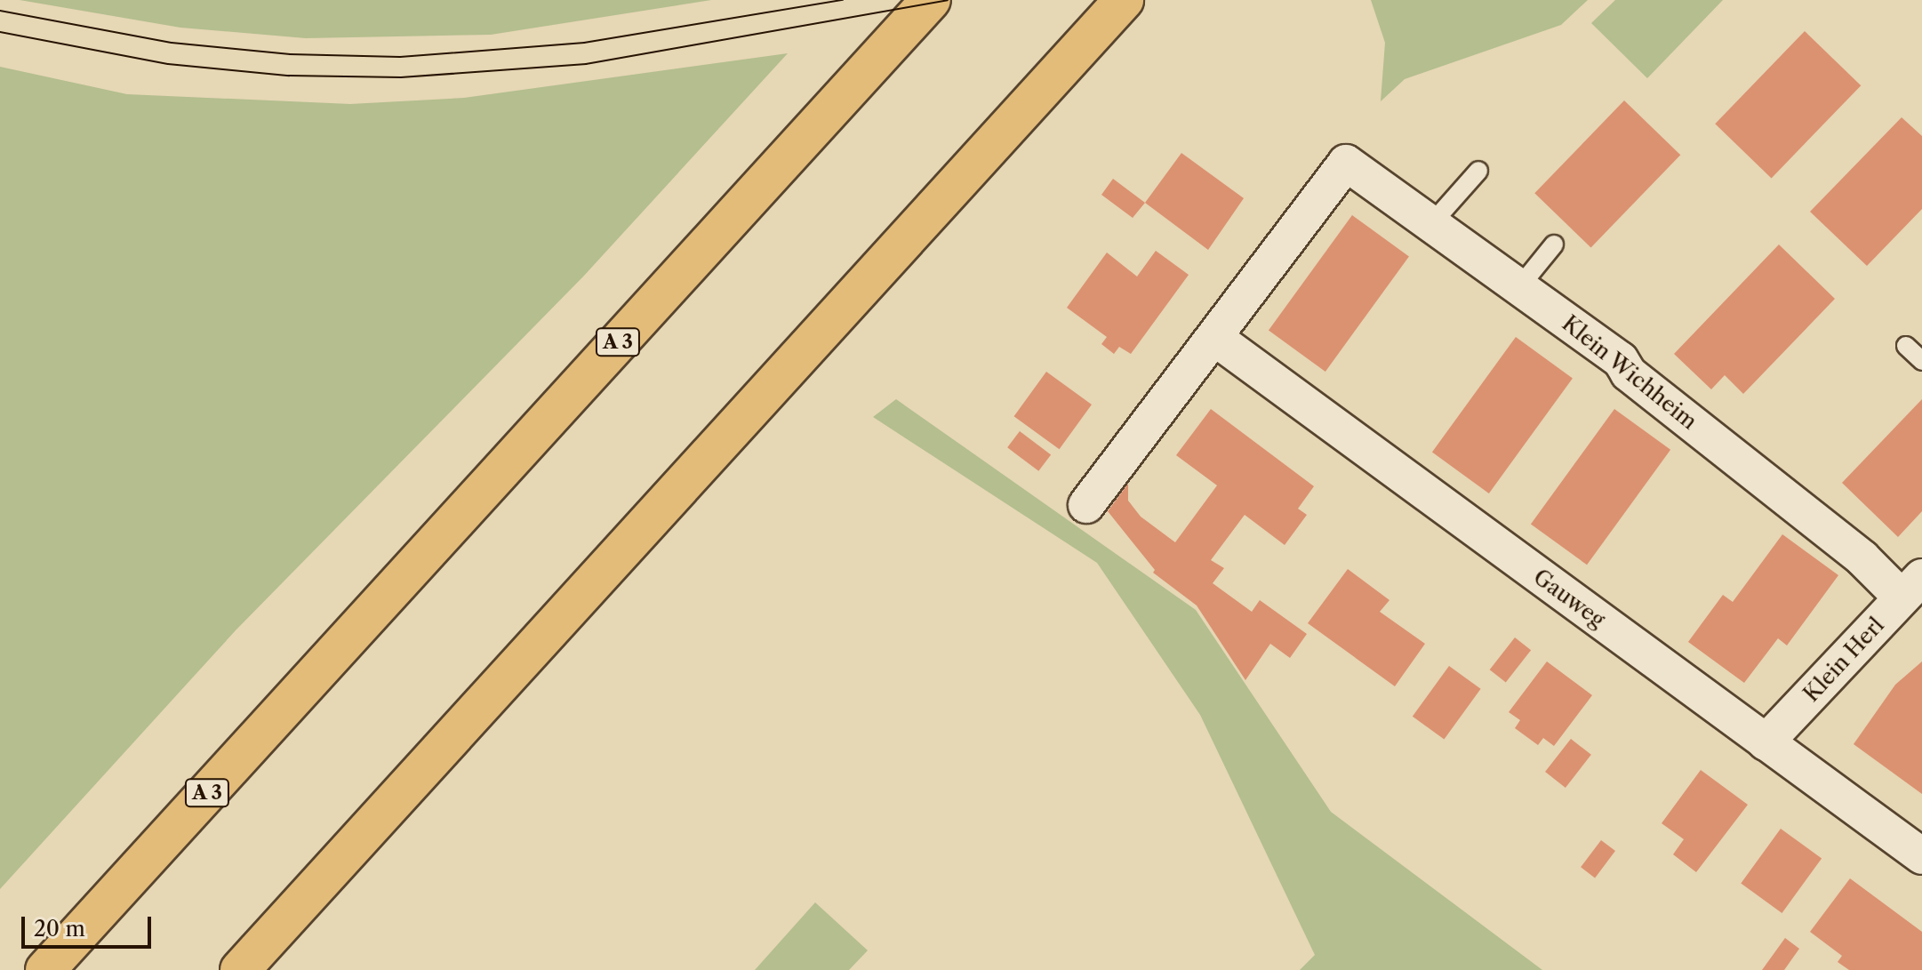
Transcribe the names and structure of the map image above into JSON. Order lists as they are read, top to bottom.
{
  "streets": {
    "highway": ["A 3"],
    "street": ["Klein Wichheim", "Gauweg", "Klein Herl"]
  },
  "crossings": [
    ["Klein Wichheim", "Gauweg"],
    ["Klein Wichheim", "Klein Herl"],
    ["Gauweg", "Klein Herl"]
  ],
  "scale_bar": "20 m"
}
